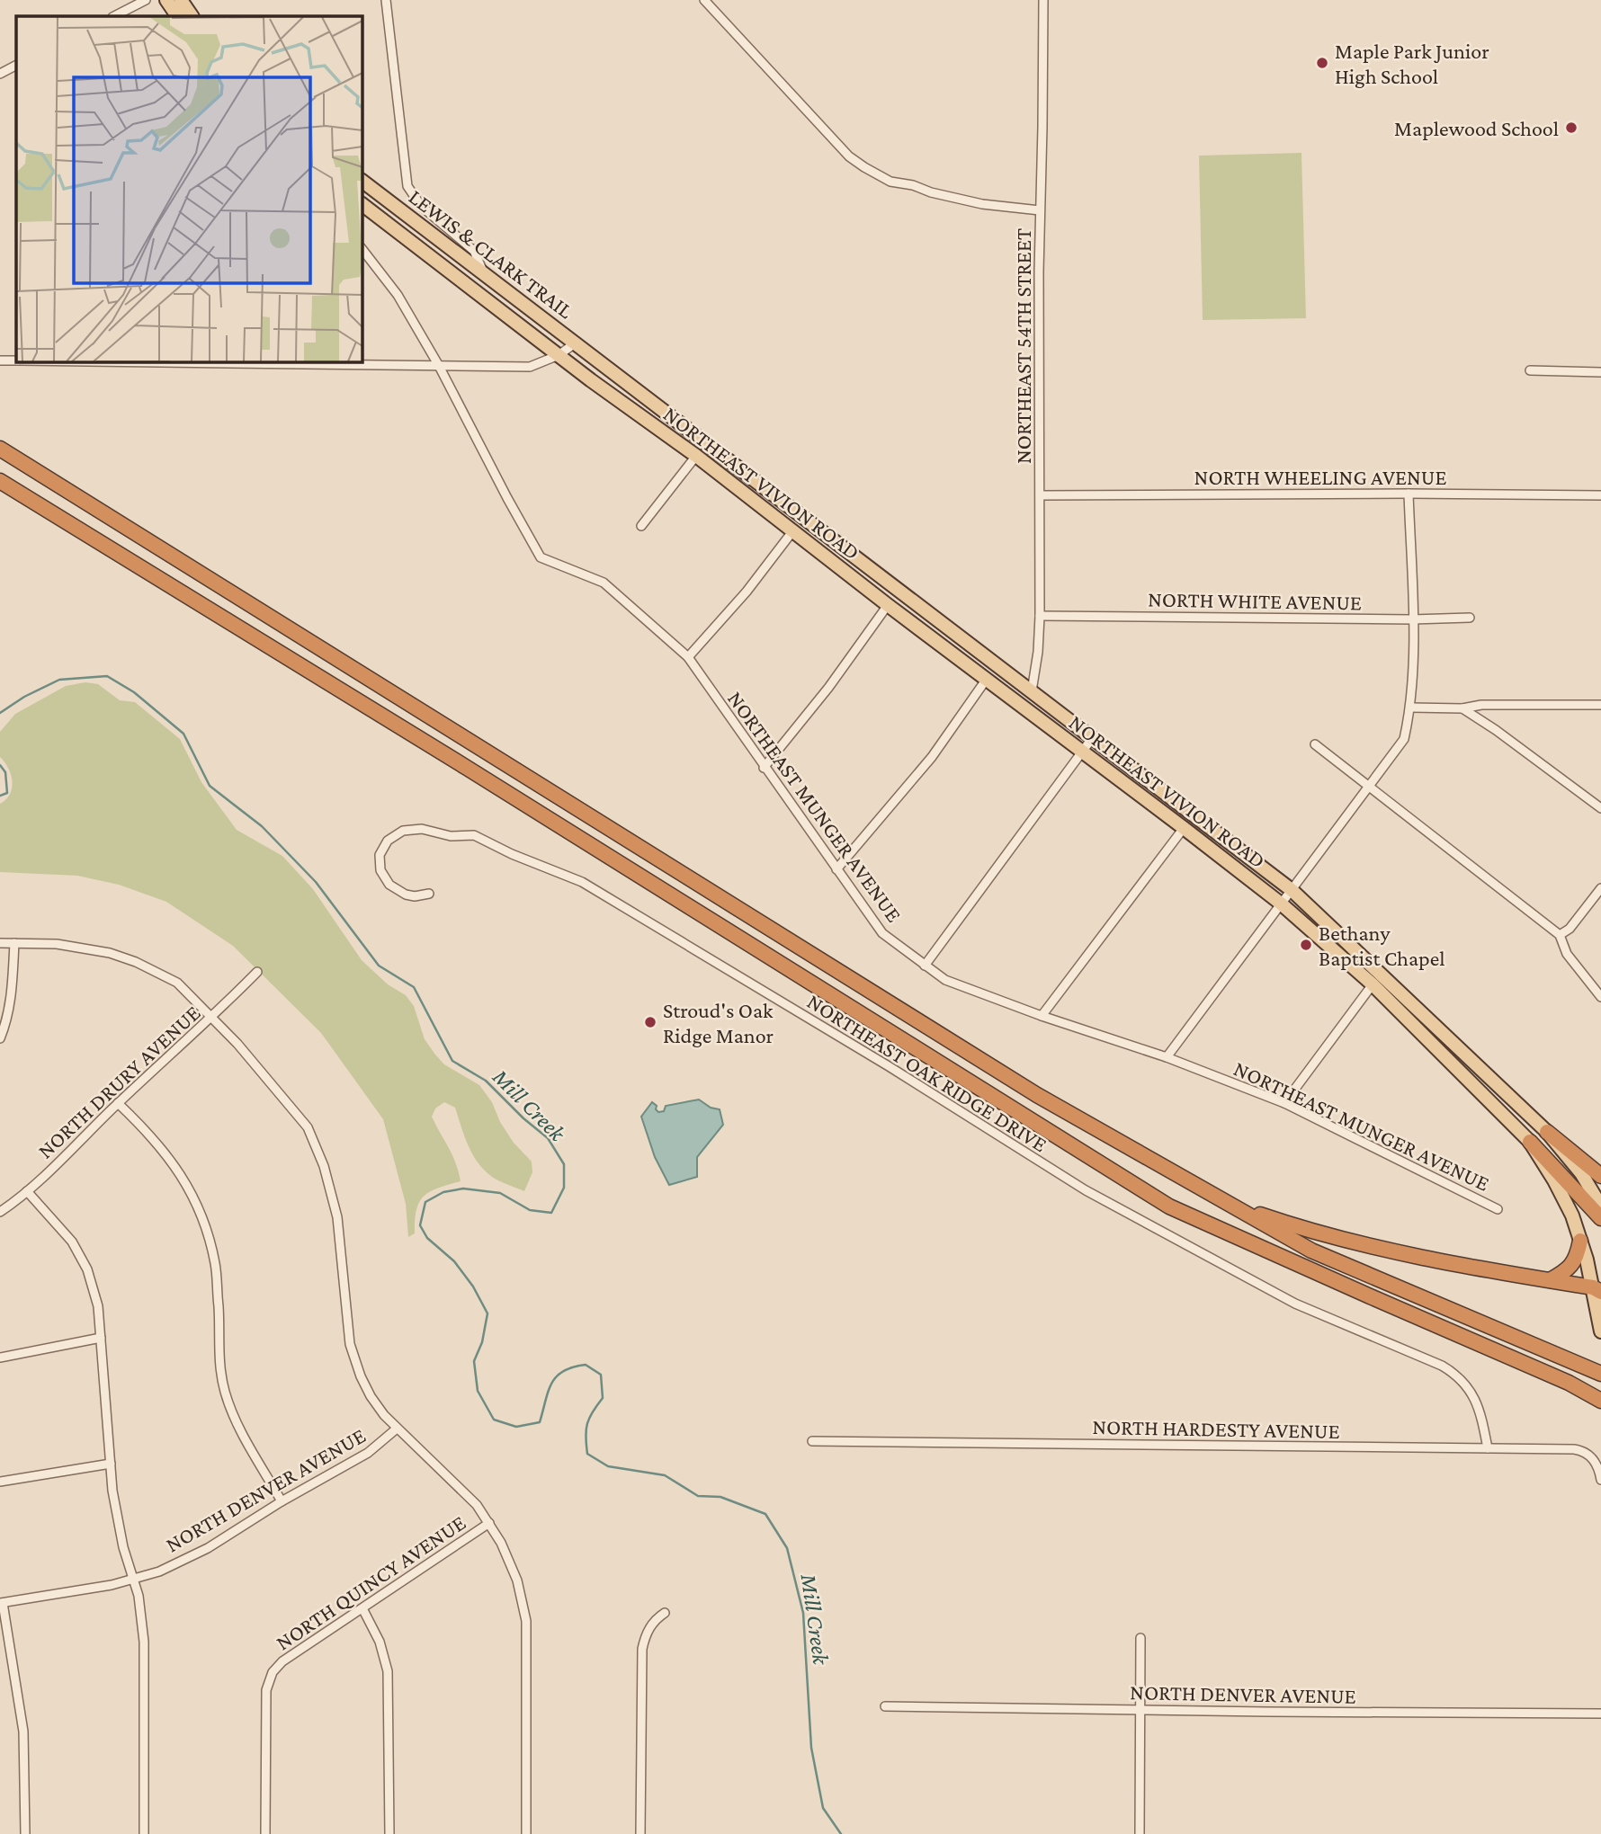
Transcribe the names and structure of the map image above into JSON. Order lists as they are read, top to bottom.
{
  "streets": {
    "main road": ["LEWIS & CLARK TRAIL", "NORTHEAST VIVION ROAD"],
    "street": [
      "NORTHEAST 54TH STREET",
      "NORTH WHEELING AVENUE",
      "NORTH WHITE AVENUE",
      "NORTHEAST MUNGER AVENUE",
      "NORTHEAST OAK RIDGE DRIVE",
      "NORTH DRURY AVENUE",
      "NORTH HARDESTY AVENUE",
      "NORTH DENVER AVENUE",
      "NORTH QUINCY AVENUE"
    ]
  },
  "crossings": [
    ["LEWIS & CLARK TRAIL", "NORTHEAST VIVION ROAD"],
    ["NORTHEAST 54TH STREET", "NORTH WHEELING AVENUE"],
    ["NORTHEAST 54TH STREET", "NORTHEAST VIVION ROAD"],
    ["NORTHEAST 54TH STREET", "NORTH WHITE AVENUE"],
    ["NORTHEAST OAK RIDGE DRIVE", "NORTH HARDESTY AVENUE"]
  ],
  "water": ["Mill Creek"],
  "places": [
    "Maple Park Junior High School",
    "Maplewood School",
    "Bethany Baptist Chapel",
    "Stroud's Oak Ridge Manor"
  ]
}
